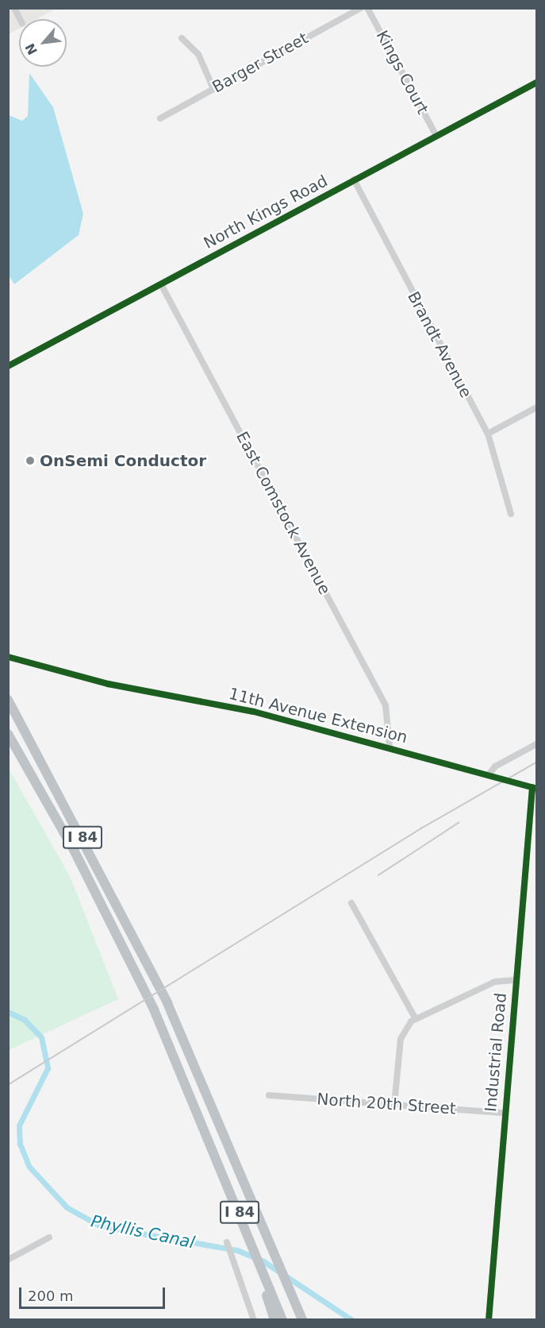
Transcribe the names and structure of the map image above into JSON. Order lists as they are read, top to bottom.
{
  "streets": {
    "highway": ["I 84"],
    "street": [
      "Barger Street",
      "Kings Court",
      "North Kings Road",
      "Brandt Avenue",
      "East Comstock Avenue",
      "11th Avenue Extension",
      "Industrial Road",
      "North 20th Street"
    ]
  },
  "crossings": [
    ["Kings Court", "North Kings Road"],
    ["North Kings Road", "Brandt Avenue"],
    ["North Kings Road", "East Comstock Avenue"],
    ["East Comstock Avenue", "11th Avenue Extension"],
    ["11th Avenue Extension", "Industrial Road"],
    ["Industrial Road", "North 20th Street"]
  ],
  "water": ["Phyllis Canal"],
  "places": ["OnSemi Conductor"],
  "scale_bar": "200 m",
  "north": "bottom left"
}
